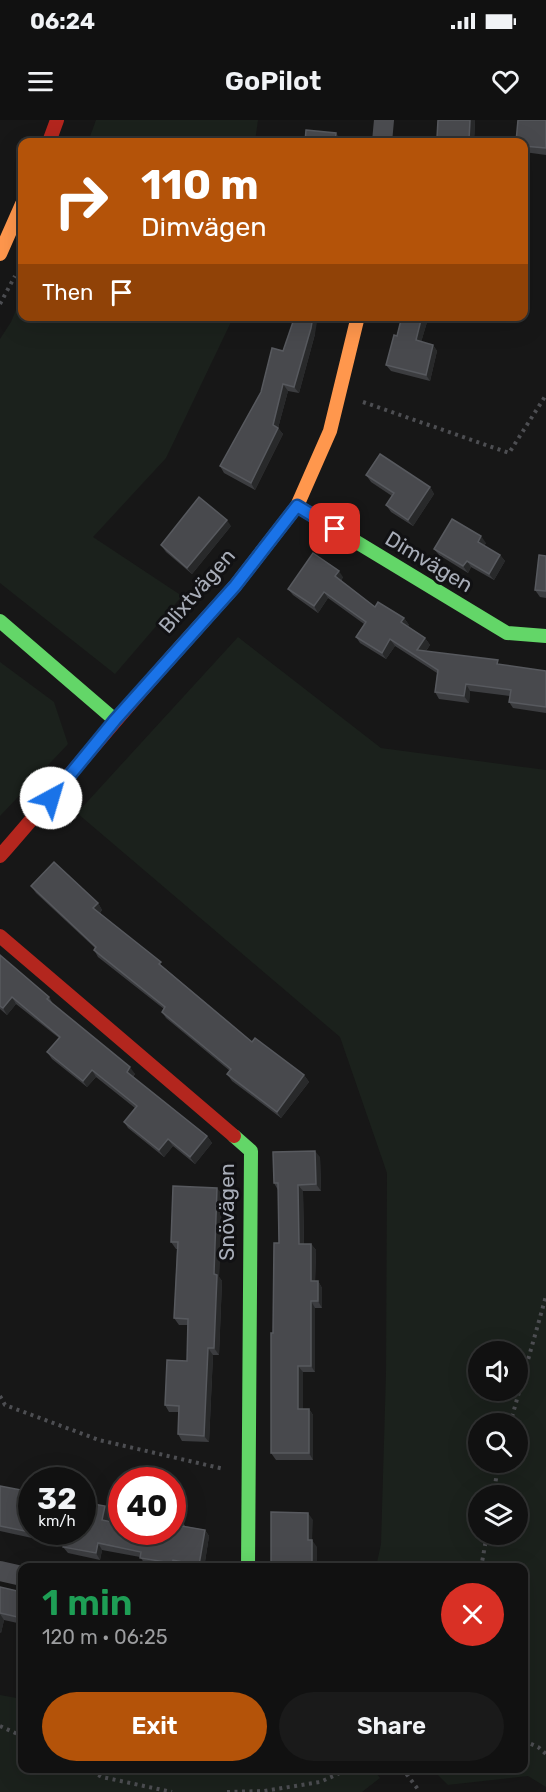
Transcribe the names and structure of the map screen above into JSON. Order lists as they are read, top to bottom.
{
  "streets": {
    "street": ["Dimvägen", "Blixtvägen", "Snövägen"]
  },
  "crossings": [
    ["Dimvägen", "Blixtvägen"]
  ],
  "page": {
    "status": "06:24",
    "header": "GoPilot",
    "turn": ["110 m", "Dimvägen"],
    "then": "Then",
    "speed": "32 km/h",
    "limit": "40",
    "heading": ["1 min", "120 m · 06:25"],
    "buttons": ["Exit", "Share"]
  }
}
